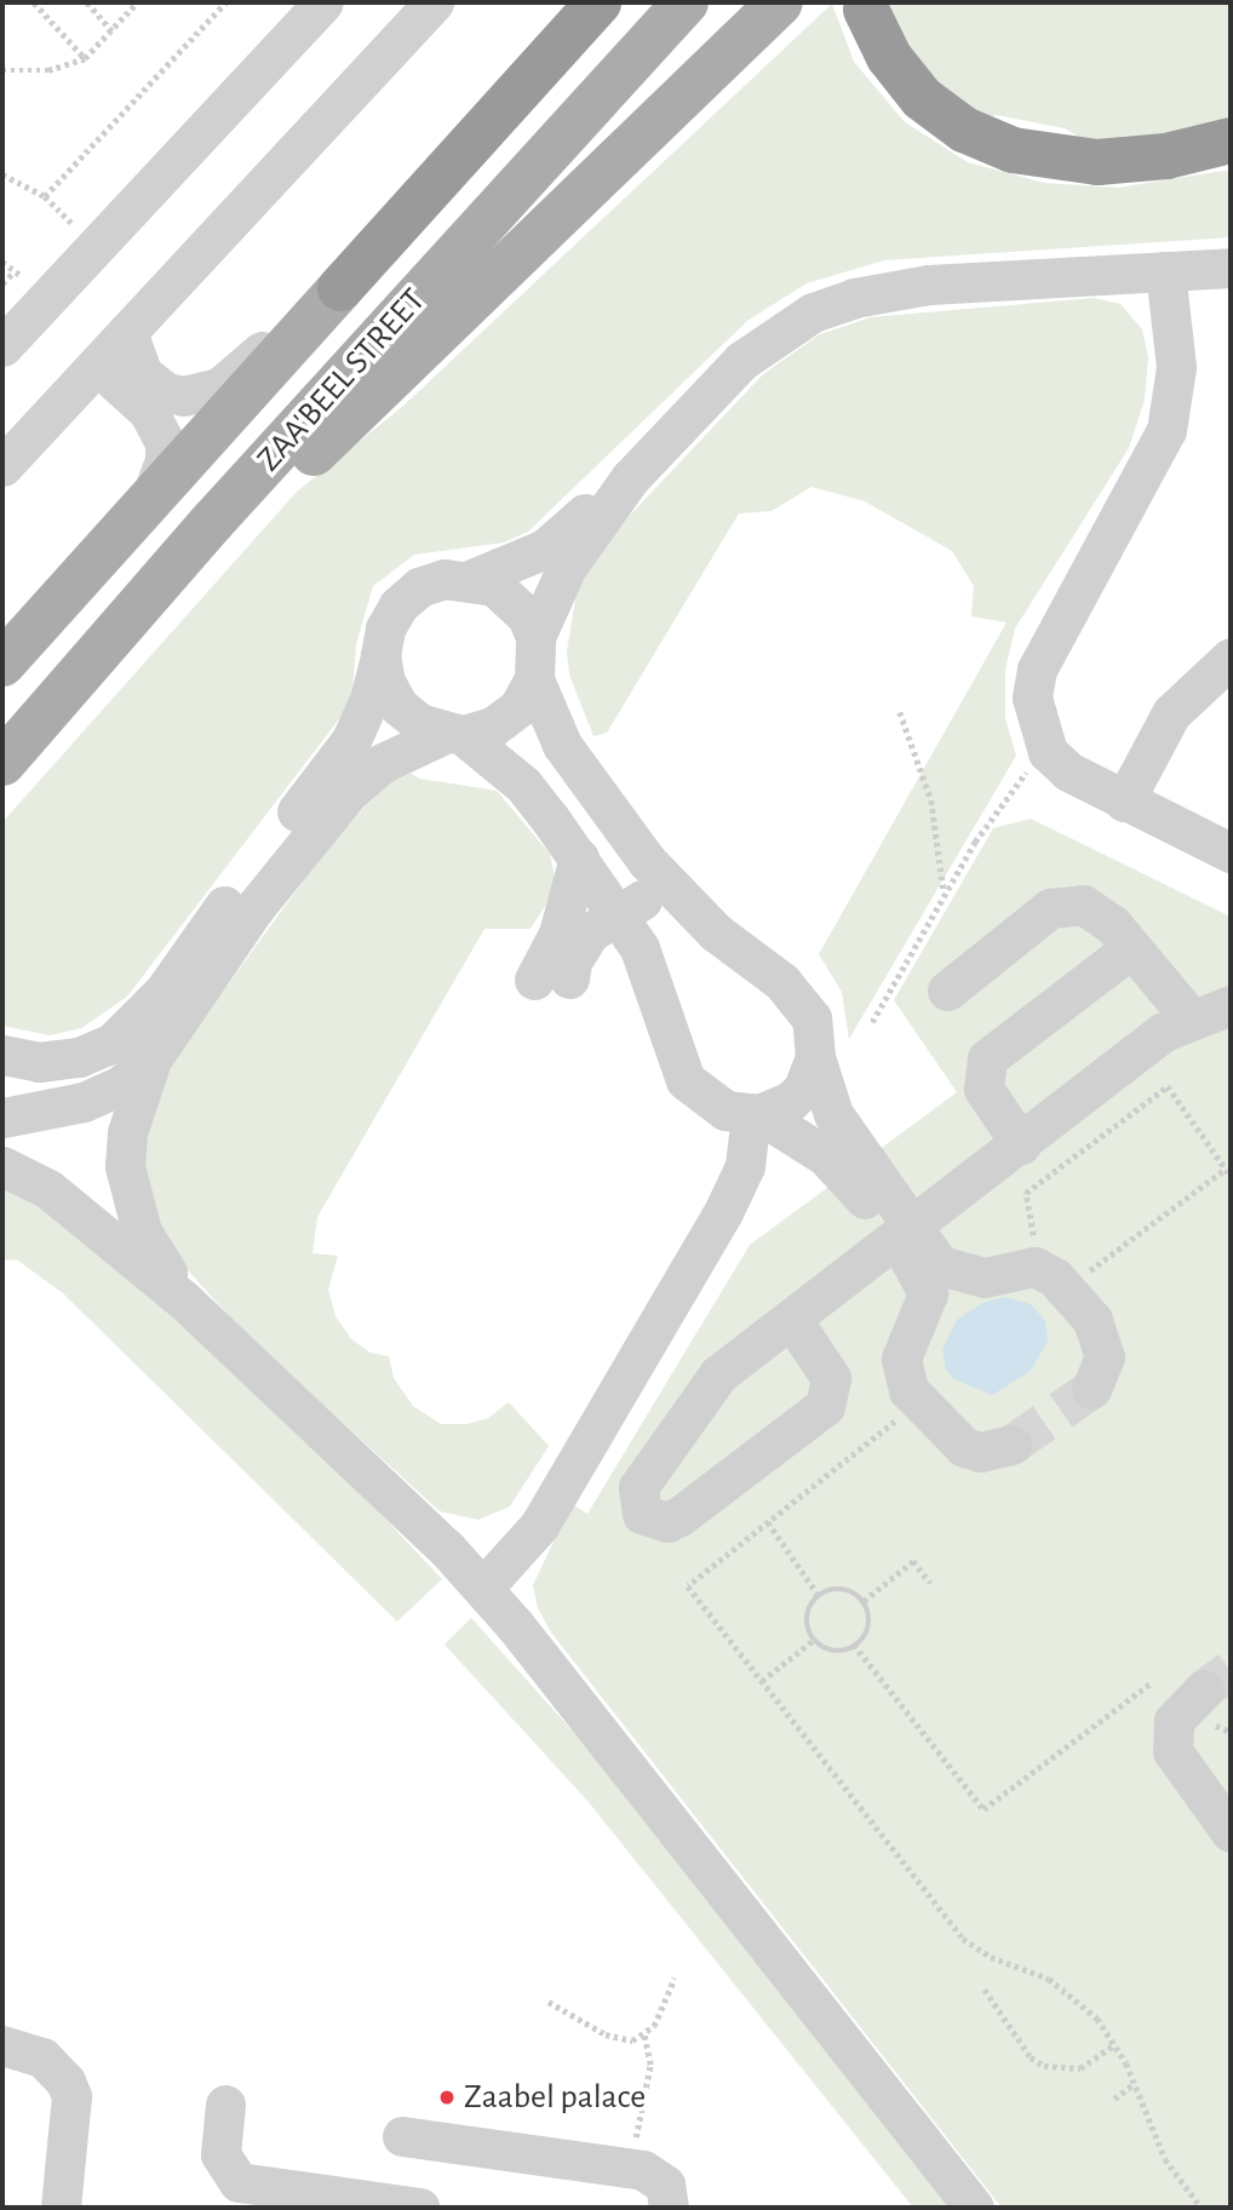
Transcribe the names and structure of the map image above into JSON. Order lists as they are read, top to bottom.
{
  "streets": {
    "main road": ["ZAA'BEEL STREET"]
  },
  "places": ["Zaabel palace"]
}
